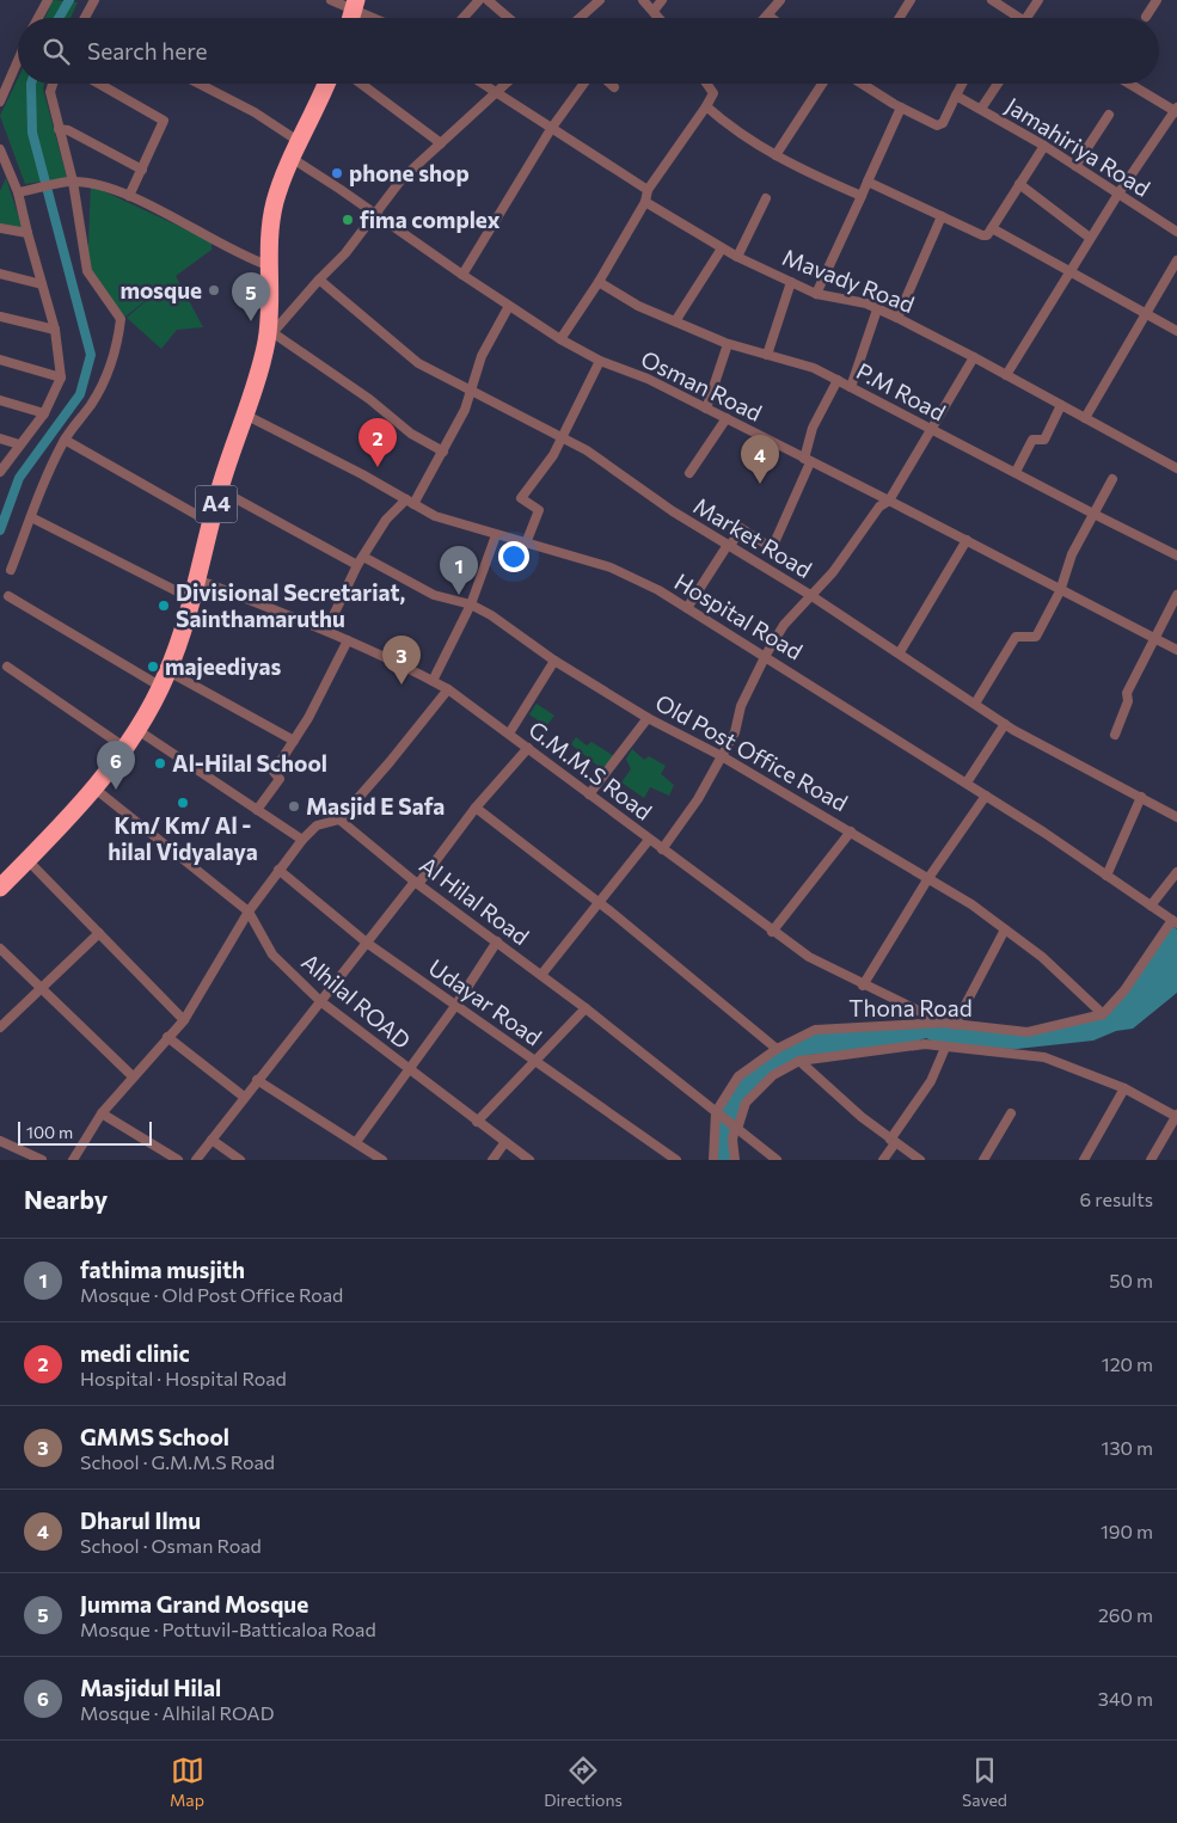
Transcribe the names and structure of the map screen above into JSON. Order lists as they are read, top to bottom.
{
  "streets": {
    "highway": ["A4"],
    "street": [
      "Jamahiriya Road",
      "Mavady Road",
      "Osman Road",
      "P.M Road",
      "Market Road",
      "Hospital Road",
      "Old Post Office Road",
      "G.M.M.S Road",
      "Al Hilal Road",
      "Alhilal ROAD",
      "Udayar Road",
      "Thona Road"
    ]
  },
  "crossings": [
    ["Osman Road", "A4"],
    ["A4", "Hospital Road"],
    ["A4", "Old Post Office Road"],
    ["A4", "G.M.M.S Road"],
    ["A4", "Alhilal ROAD"],
    ["Old Post Office Road", "Thona Road"],
    ["G.M.M.S Road", "Al Hilal Road"],
    ["G.M.M.S Road", "Thona Road"],
    ["Al Hilal Road", "Alhilal ROAD"],
    ["Al Hilal Road", "Udayar Road"],
    ["Al Hilal Road", "Thona Road"]
  ],
  "places": [
    "phone shop",
    "fima complex",
    "mosque",
    "Divisional Secretariat, Sainthamaruthu",
    "majeediyas",
    "Al-Hilal School",
    "Km/ Km/ Al - hilal Vidyalaya",
    "Masjid E Safa"
  ],
  "scale_bar": "100 m",
  "page": {
    "search": "Search here",
    "pins": [
      "5",
      "2",
      "4",
      "1",
      "3",
      "6"
    ],
    "scale": "100 m",
    "heading": ["Nearby", "6 results"],
    "list": [
      {
        "mark": "1",
        "name": "fathima musjith",
        "note": "Mosque · Old Post Office Road",
        "value": "50 m"
      },
      {
        "mark": "2",
        "name": "medi clinic",
        "note": "Hospital · Hospital Road",
        "value": "120 m"
      },
      {
        "mark": "3",
        "name": "GMMS School",
        "note": "School · G.M.M.S Road",
        "value": "130 m"
      },
      {
        "mark": "4",
        "name": "Dharul Ilmu",
        "note": "School · Osman Road",
        "value": "190 m"
      },
      {
        "mark": "5",
        "name": "Jumma Grand Mosque",
        "note": "Mosque · Pottuvil-Batticaloa Road",
        "value": "260 m"
      },
      {
        "mark": "6",
        "name": "Masjidul Hilal",
        "note": "Mosque · Alhilal ROAD",
        "value": "340 m"
      }
    ],
    "nav": ["Map", "Directions", "Saved"]
  }
}
